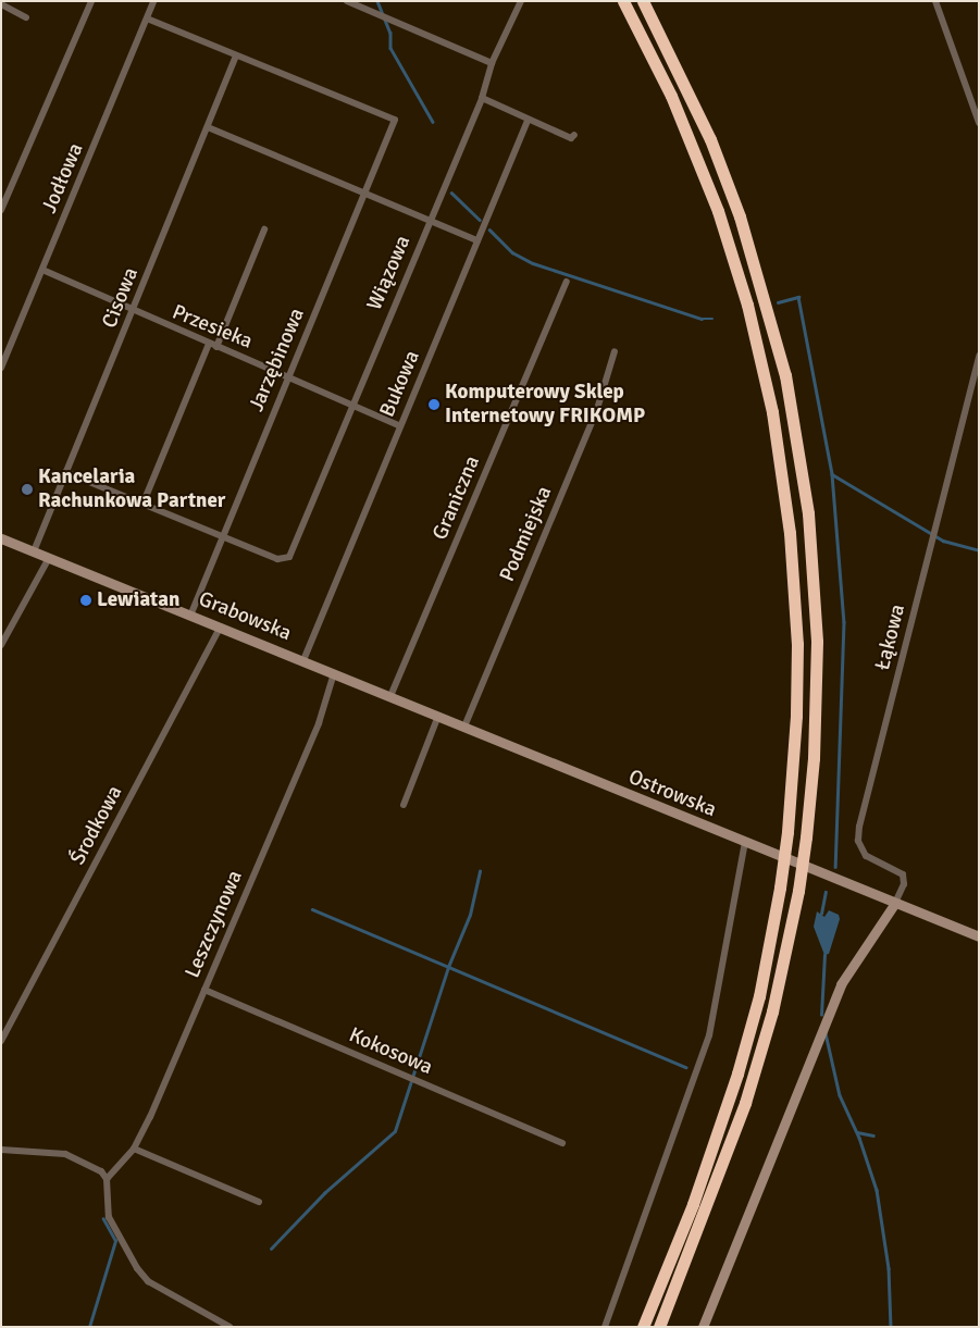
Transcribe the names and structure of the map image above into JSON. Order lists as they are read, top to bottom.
{
  "streets": {
    "street": [
      "Jodłowa",
      "Wiązowa",
      "Cisowa",
      "Przesieka",
      "Jarzębinowa",
      "Bukowa",
      "Graniczna",
      "Podmiejska",
      "Grabowska",
      "Łąkowa",
      "Ostrowska",
      "Środkowa",
      "Leszczynowa",
      "Kokosowa"
    ]
  },
  "crossings": [
    ["Jodłowa", "Przesieka"],
    ["Wiązowa", "Przesieka"],
    ["Wiązowa", "Jarzębinowa"],
    ["Cisowa", "Przesieka"],
    ["Cisowa", "Jarzębinowa"],
    ["Cisowa", "Grabowska"],
    ["Przesieka", "Jarzębinowa"],
    ["Przesieka", "Bukowa"],
    ["Jarzębinowa", "Grabowska"],
    ["Bukowa", "Grabowska"],
    ["Graniczna", "Ostrowska"],
    ["Podmiejska", "Ostrowska"],
    ["Grabowska", "Ostrowska"],
    ["Grabowska", "Środkowa"],
    ["Grabowska", "Leszczynowa"],
    ["Łąkowa", "Ostrowska"],
    ["Leszczynowa", "Kokosowa"]
  ],
  "places": ["Komputerowy Sklep Internetowy FRIKOMP", "Kancelaria Rachunkowa Partner", "Lewiatan"]
}
